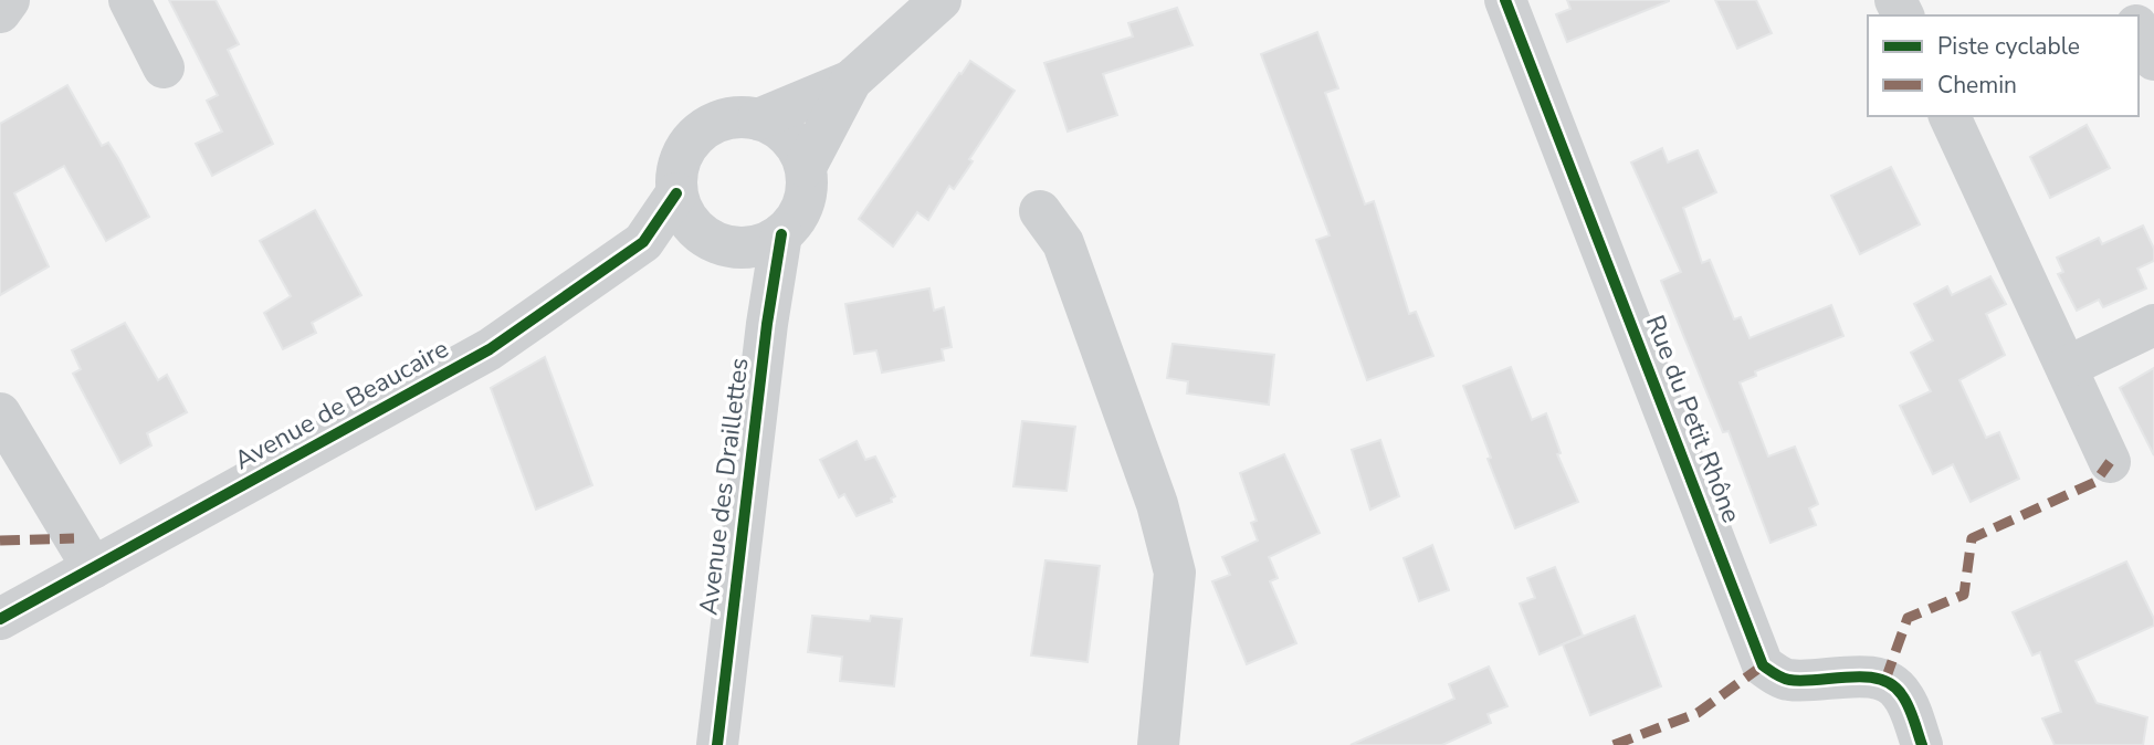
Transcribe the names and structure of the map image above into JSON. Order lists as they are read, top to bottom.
{
  "streets": {
    "street": ["Avenue de Beaucaire", "Rue du Petit Rhône", "Avenue des Draillettes"]
  },
  "crossings": [
    ["Avenue de Beaucaire", "Avenue des Draillettes"]
  ],
  "legend": ["Piste cyclable", "Chemin"]
}
